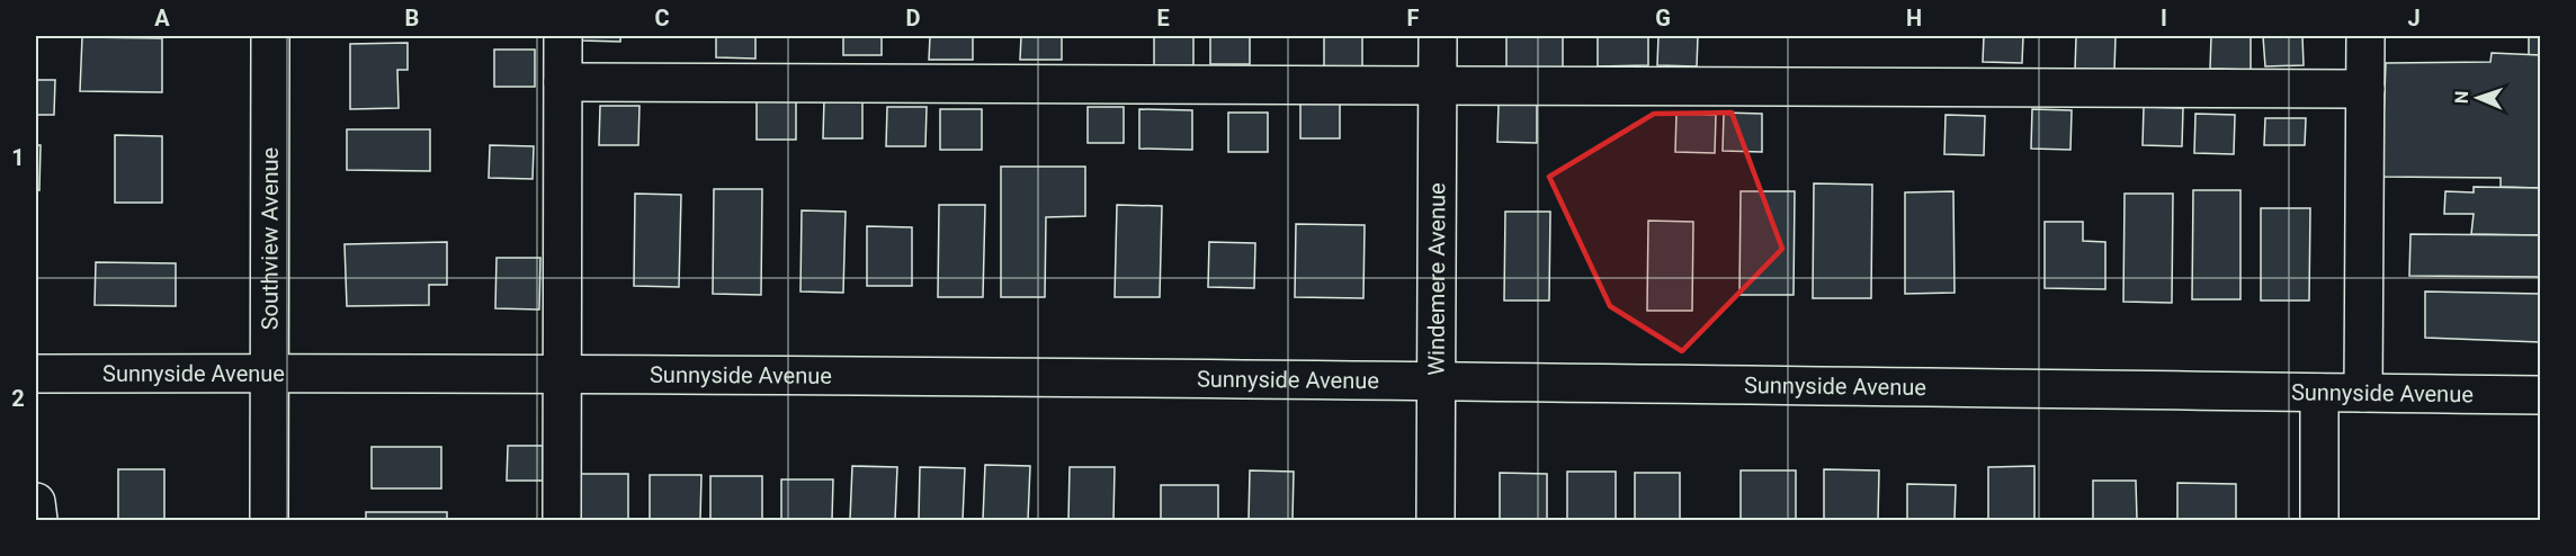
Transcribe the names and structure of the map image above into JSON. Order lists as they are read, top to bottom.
{
  "streets": {
    "street": ["Southview Avenue", "Windemere Avenue", "Sunnyside Avenue"]
  },
  "crossings": [
    ["Southview Avenue", "Sunnyside Avenue"],
    ["Windemere Avenue", "Sunnyside Avenue"]
  ],
  "north": "left",
  "grid": {
    "columns": [
      "A",
      "B",
      "C",
      "D",
      "E",
      "F",
      "G",
      "H",
      "I",
      "J"
    ],
    "rows": ["1", "2"]
  }
}
